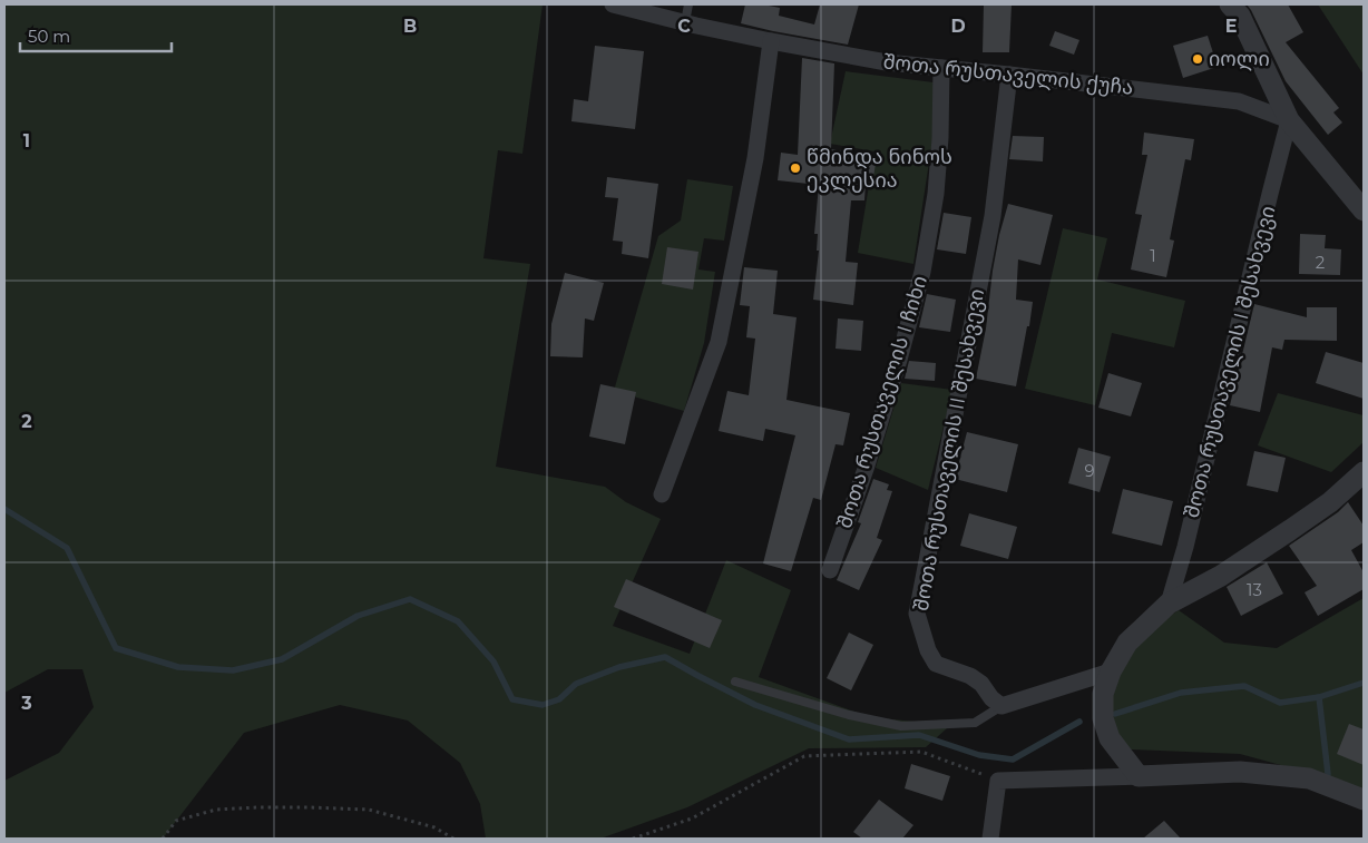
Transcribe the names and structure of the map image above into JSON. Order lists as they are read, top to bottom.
{
  "streets": {
    "street": [
      "შოთა რუსთაველის ქუჩა",
      "შოთა რუსთაველის I შესახვევი",
      "შოთა რუსთაველის I ჩიხი",
      "შოთა რუსთაველის II შესახვევი"
    ]
  },
  "crossings": [
    ["შოთა რუსთაველის ქუჩა", "შოთა რუსთაველის I შესახვევი"],
    ["შოთა რუსთაველის ქუჩა", "შოთა რუსთაველის I ჩიხი"],
    ["შოთა რუსთაველის ქუჩა", "შოთა რუსთაველის II შესახვევი"]
  ],
  "places": ["იოლი", "წმინდა ნინოს ეკლესია"],
  "house_numbers": [
    "1",
    "2",
    "9",
    "13"
  ],
  "scale_bar": "50 m",
  "grid": {
    "columns": [
      "B",
      "C",
      "D",
      "E"
    ],
    "rows": ["1", "2", "3"]
  }
}
